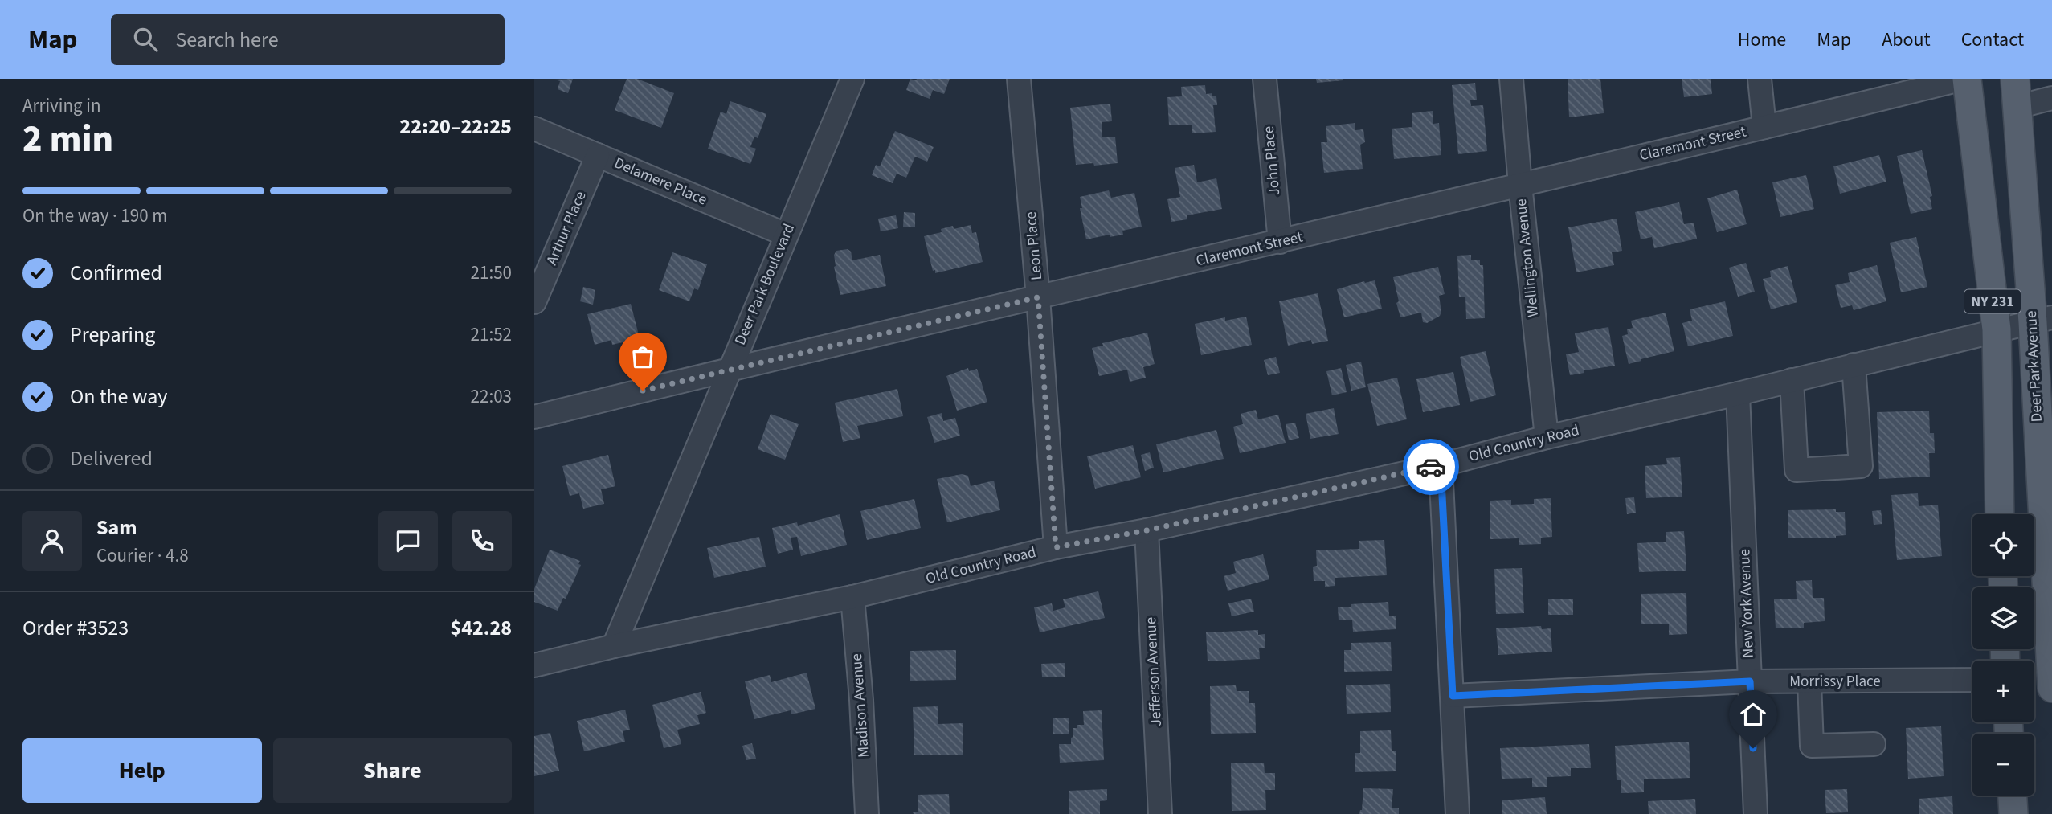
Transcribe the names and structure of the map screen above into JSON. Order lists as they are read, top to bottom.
{
  "streets": {
    "main road": ["NY 231", "Deer Park Avenue"],
    "street": [
      "Claremont Street",
      "John Place",
      "Delamere Place",
      "Arthur Place",
      "Leon Place",
      "Wellington Avenue",
      "Deer Park Boulevard",
      "Old Country Road",
      "New York Avenue",
      "Jefferson Avenue",
      "Morrissy Place",
      "Madison Avenue"
    ]
  },
  "crossings": [
    ["Claremont Street", "John Place"],
    ["Claremont Street", "Leon Place"],
    ["Claremont Street", "Wellington Avenue"],
    ["Claremont Street", "Deer Park Boulevard"],
    ["Claremont Street", "NY 231"],
    ["Delamere Place", "Arthur Place"],
    ["Delamere Place", "Deer Park Boulevard"],
    ["Leon Place", "Old Country Road"],
    ["Wellington Avenue", "Old Country Road"],
    ["Deer Park Boulevard", "Old Country Road"],
    ["NY 231", "Old Country Road"],
    ["Deer Park Avenue", "Old Country Road"],
    ["Old Country Road", "New York Avenue"],
    ["Old Country Road", "Jefferson Avenue"],
    ["Old Country Road", "Madison Avenue"],
    ["New York Avenue", "Morrissy Place"]
  ],
  "page": {
    "header": "Map",
    "search": "Search here",
    "nav": [
      "Home",
      "Map",
      "About",
      "Contact"
    ],
    "heading": ["2 min", "Arriving in", "22:20–22:25"],
    "panel": [
      "Sam",
      "Courier · 4.8",
      "Order #3523",
      "$42.28"
    ],
    "bar": "On the way · 190 m",
    "list": [
      ["Confirmed", "21:50"],
      ["Preparing", "21:52"],
      ["On the way", "22:03"],
      "Delivered"
    ],
    "map_buttons": ["+", "−"],
    "buttons": ["Help", "Share"]
  }
}
